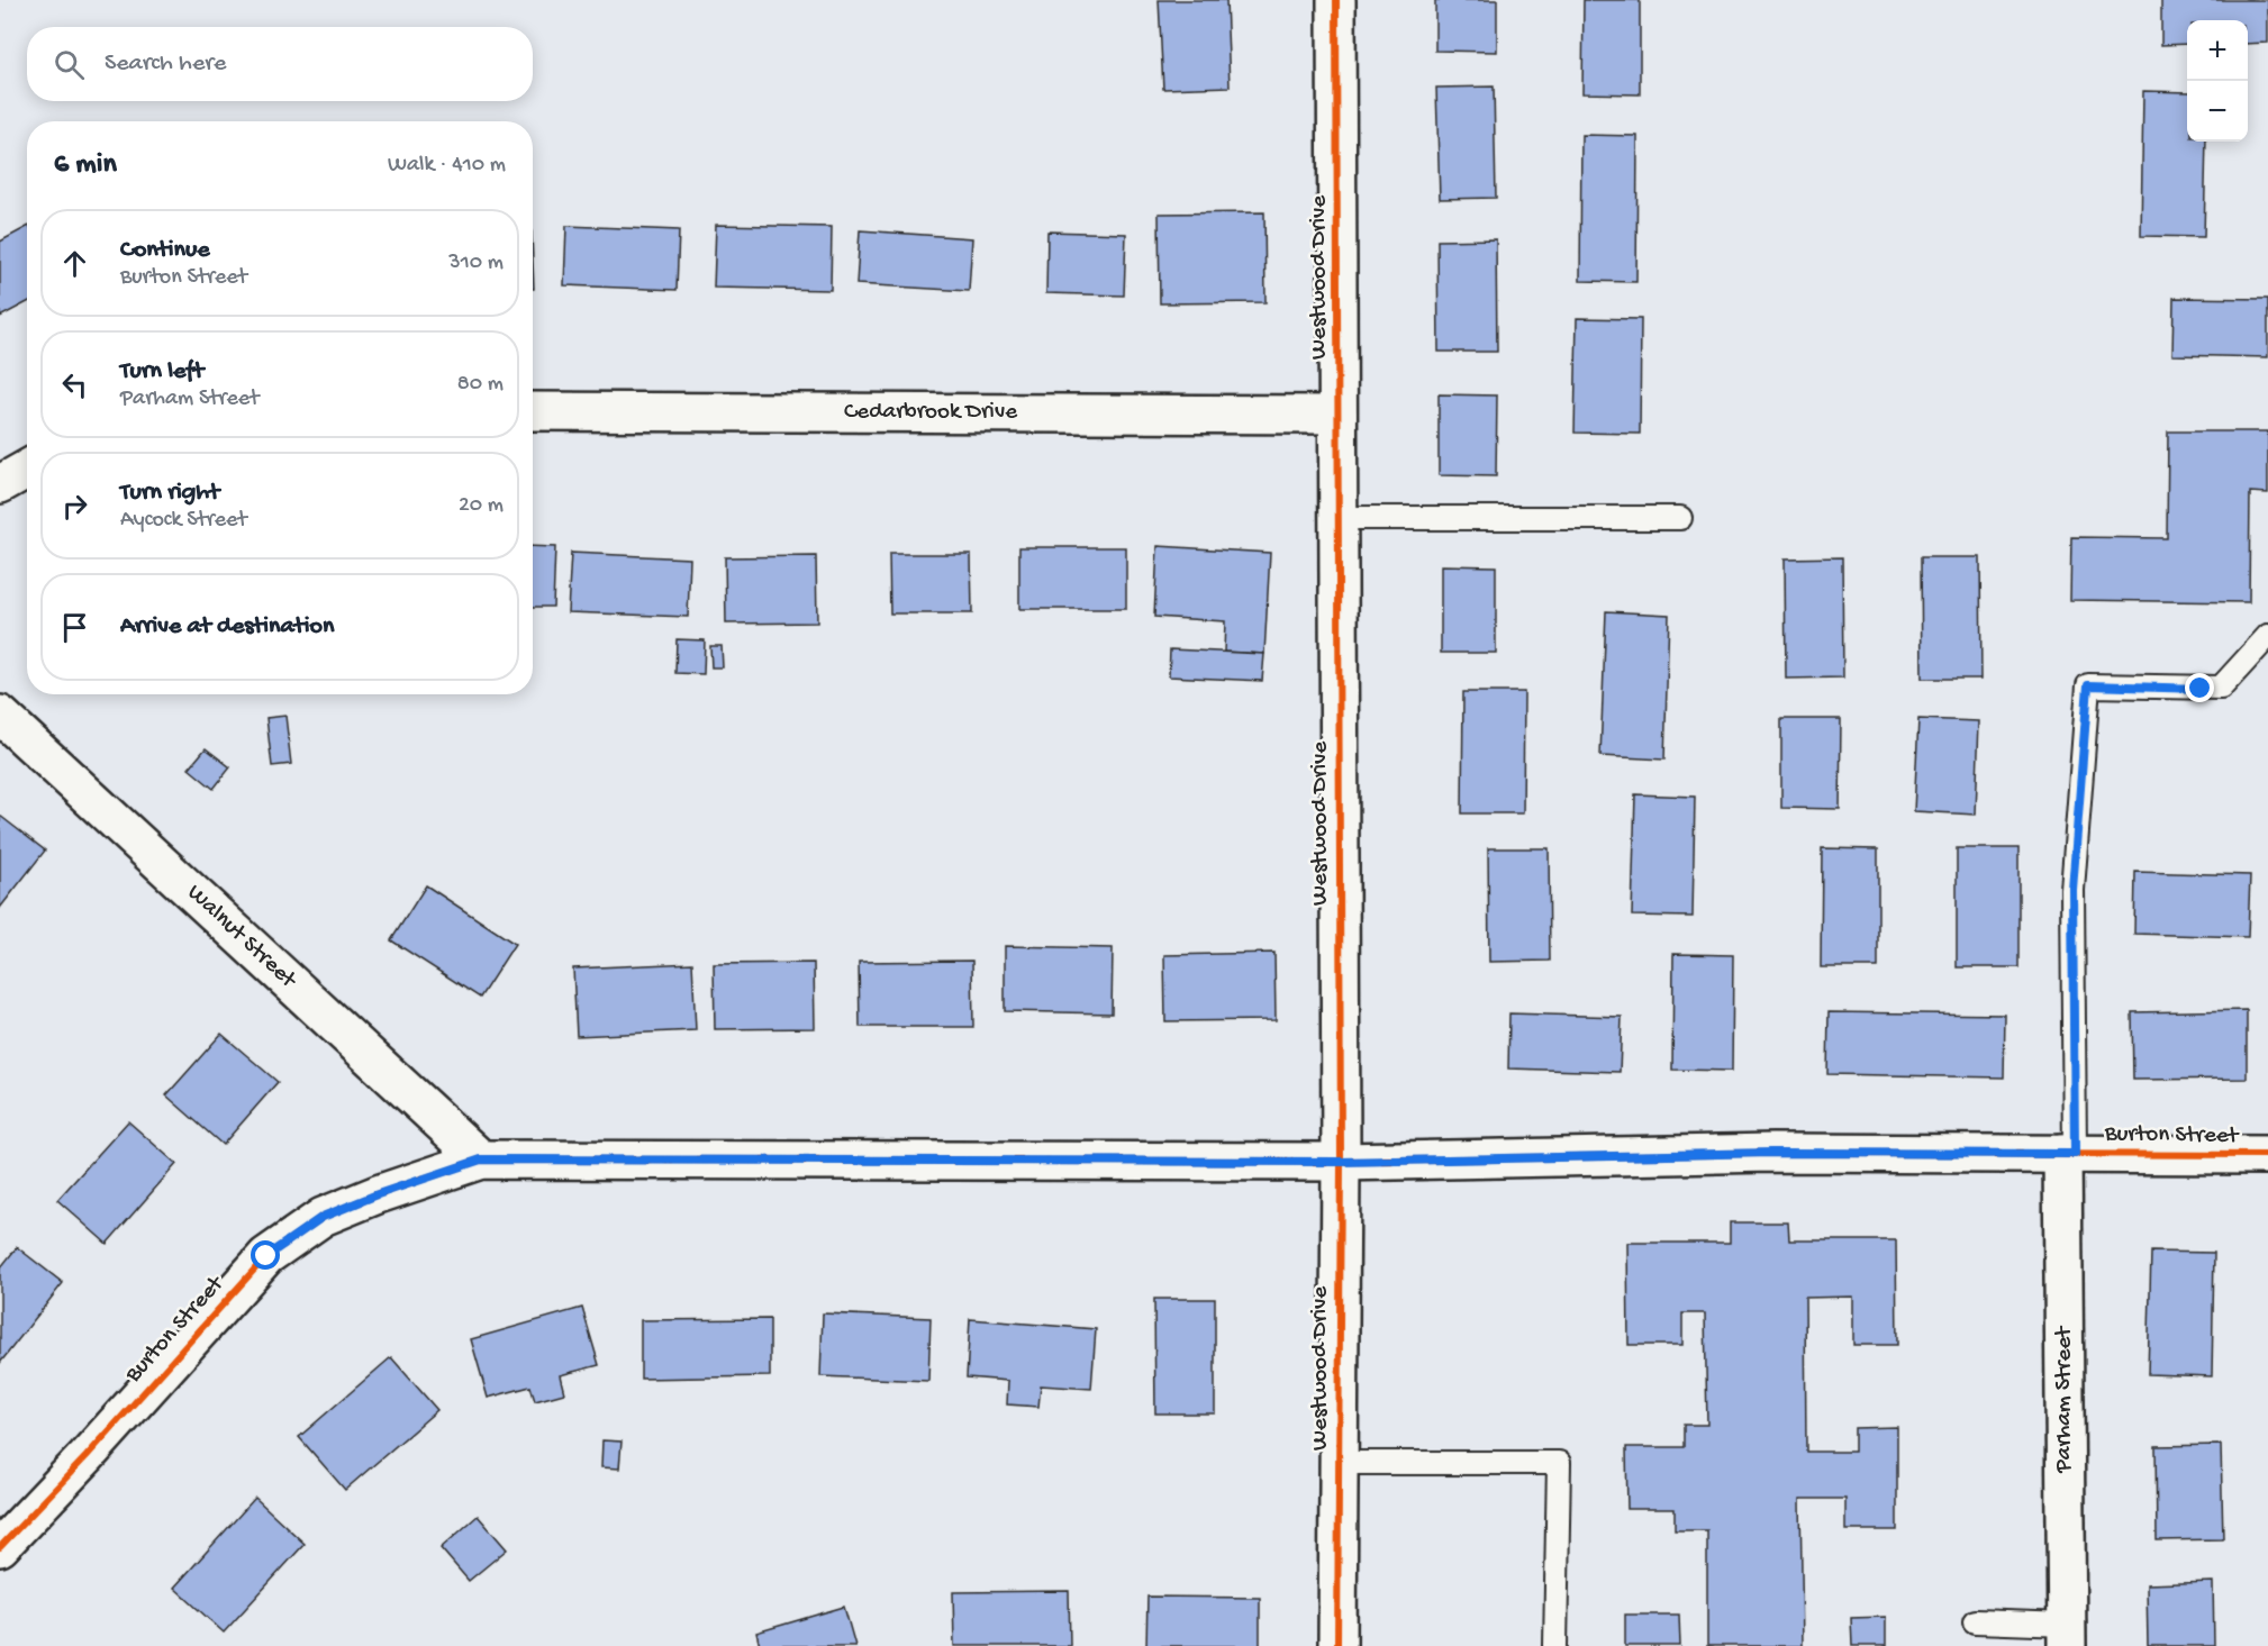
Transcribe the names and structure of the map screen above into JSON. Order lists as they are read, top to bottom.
{
  "streets": {
    "street": [
      "Westwood Drive",
      "Cedarbrook Drive",
      "Walnut Street",
      "Burton Street",
      "Parham Street"
    ]
  },
  "crossings": [
    ["Westwood Drive", "Cedarbrook Drive"],
    ["Westwood Drive", "Burton Street"],
    ["Walnut Street", "Burton Street"],
    ["Burton Street", "Parham Street"]
  ],
  "page": {
    "map_buttons": ["+", "−"],
    "search": "Search here",
    "heading": ["6 min", "Walk · 410 m"],
    "list": [
      ["Continue", "Burton Street", "310 m"],
      ["Turn left", "Parham Street", "80 m"],
      ["Turn right", "Aycock Street", "20 m"],
      "Arrive at destination"
    ]
  }
}
